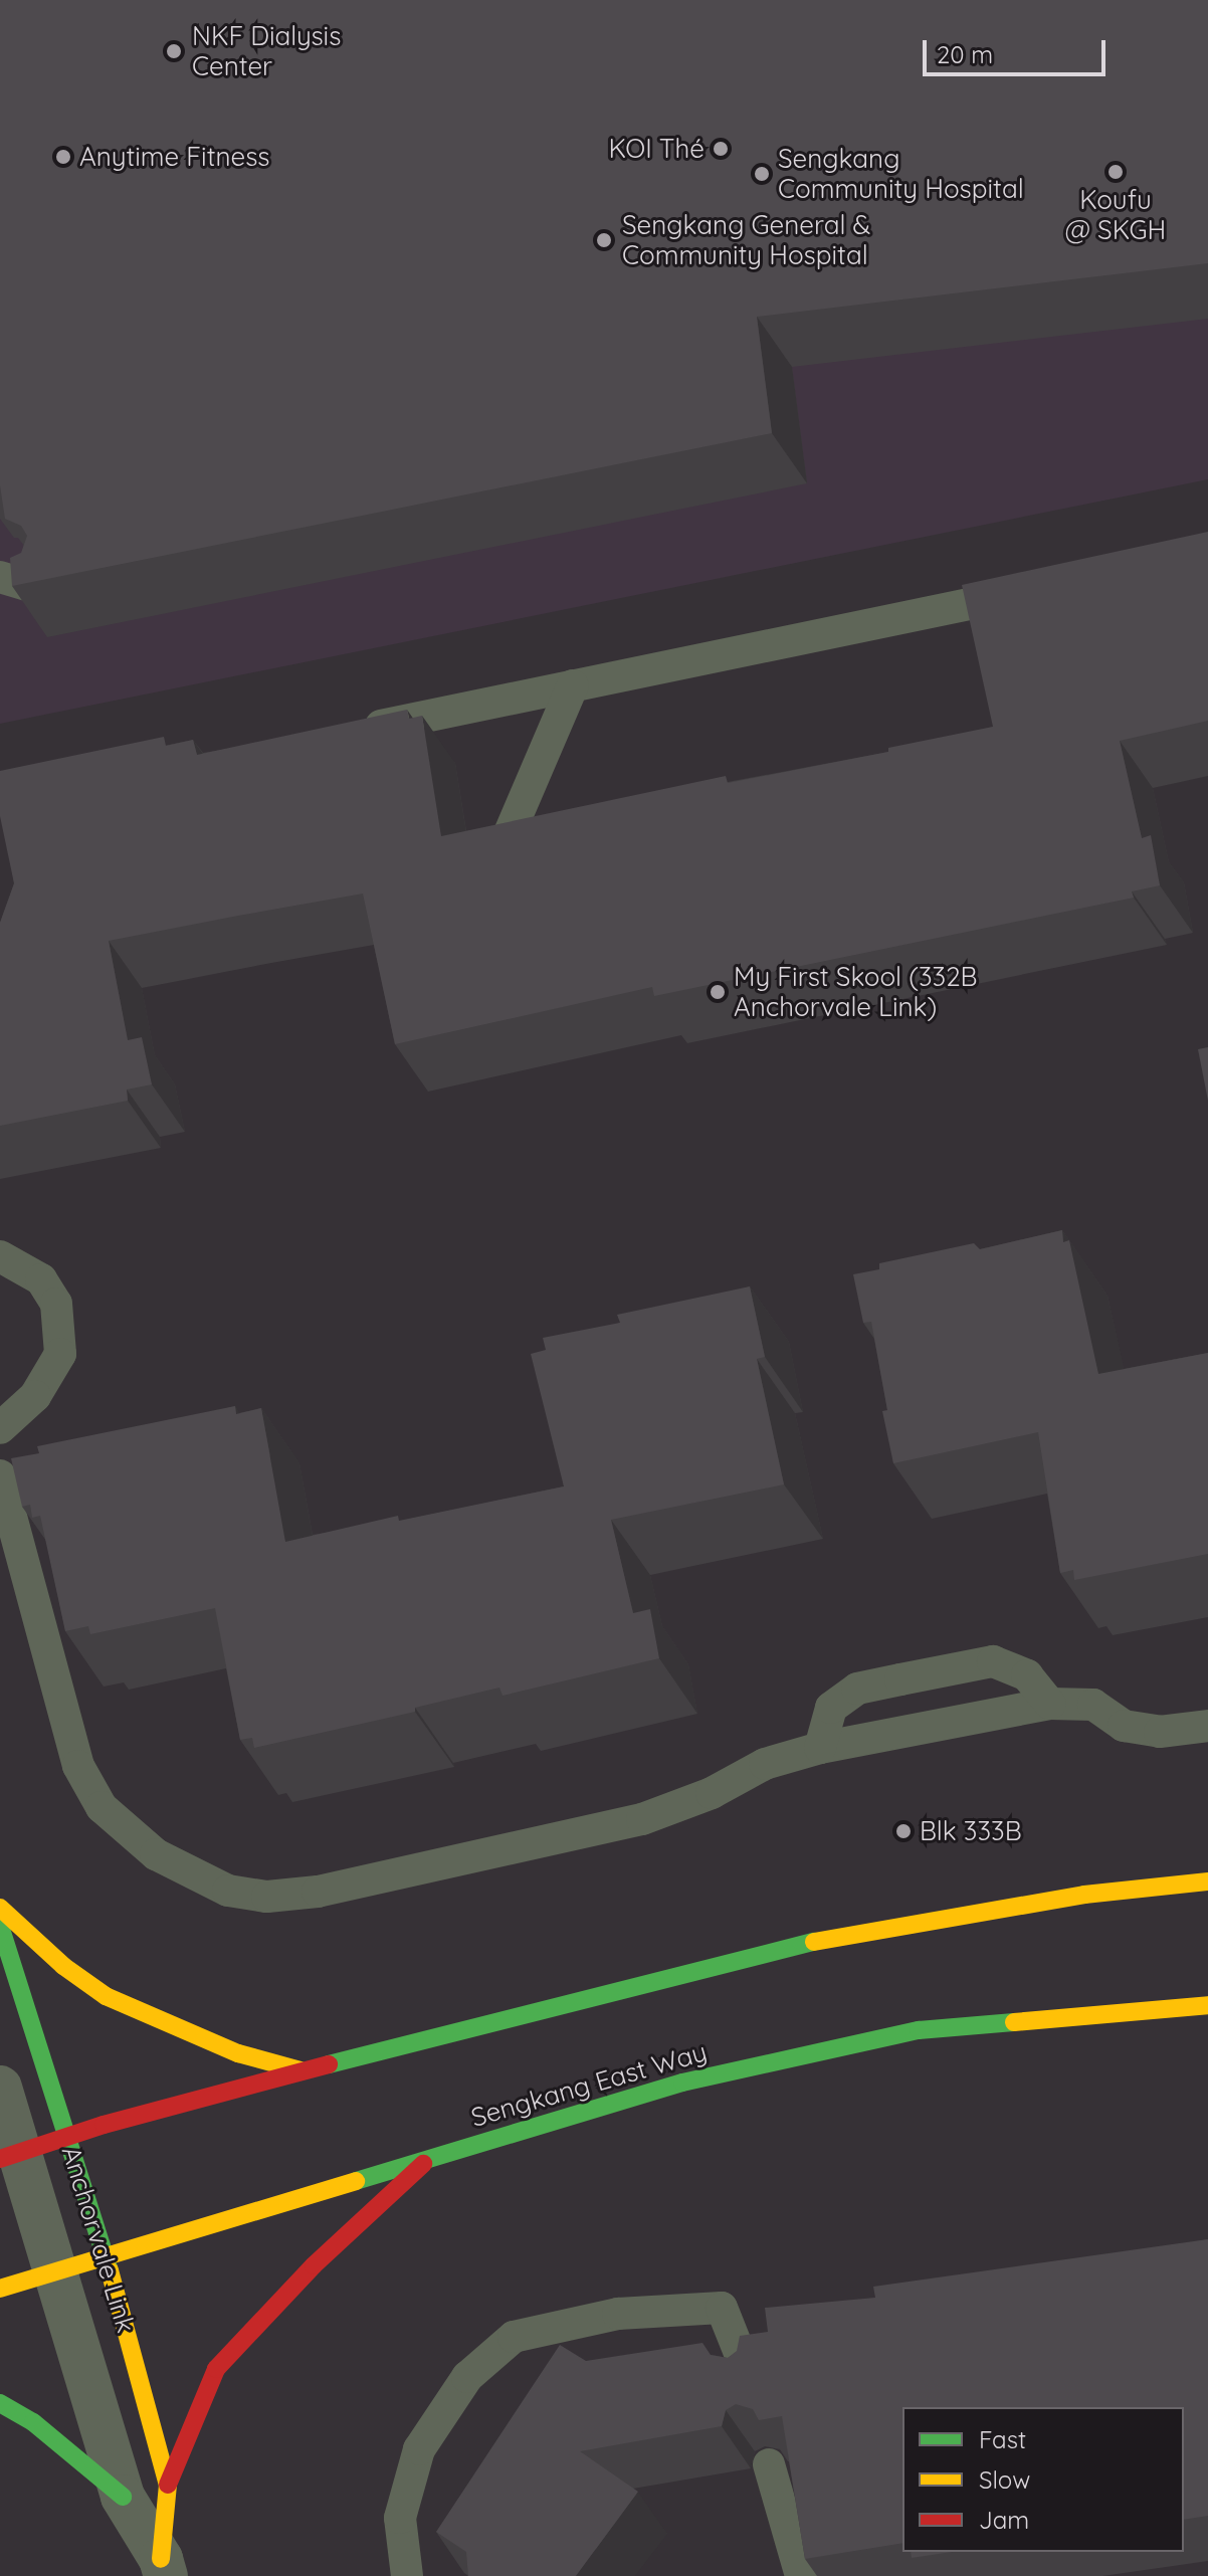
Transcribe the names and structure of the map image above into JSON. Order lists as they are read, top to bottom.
{
  "streets": {
    "main road": ["Sengkang East Way", "Anchorvale Link"]
  },
  "crossings": [
    ["Sengkang East Way", "Anchorvale Link"]
  ],
  "places": [
    "NKF Dialysis Center",
    "KOI Thé",
    "Anytime Fitness",
    "Koufu @ SKGH",
    "Sengkang Community Hospital",
    "Sengkang General & Community Hospital",
    "My First Skool (332B Anchorvale Link)",
    "Blk 333B"
  ],
  "legend": ["Fast", "Slow", "Jam"],
  "scale_bar": "20 m"
}
